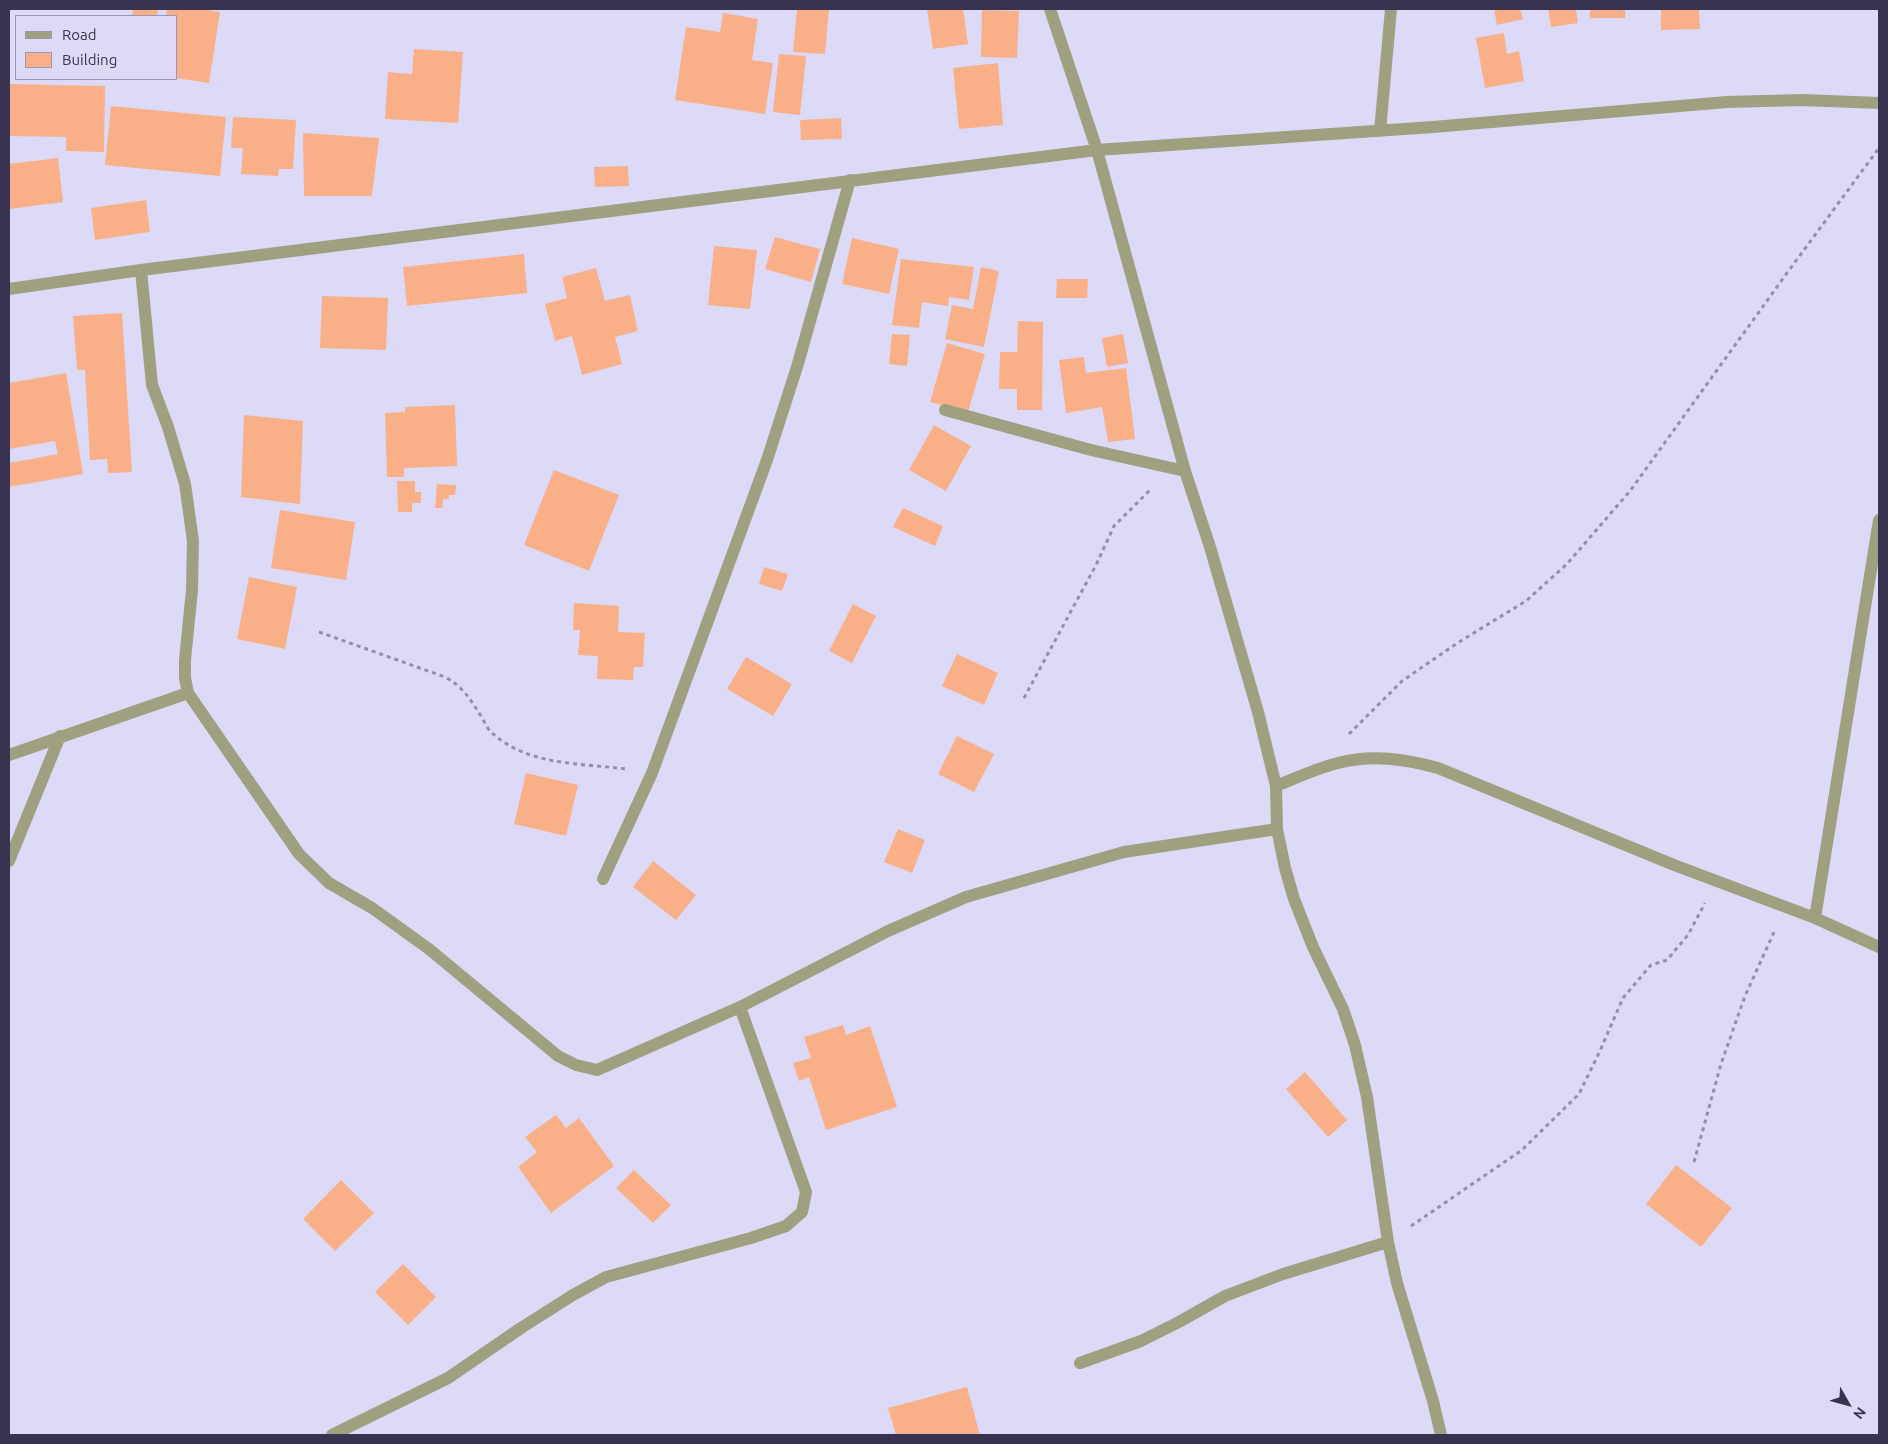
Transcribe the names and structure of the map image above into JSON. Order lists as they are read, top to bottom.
{
  "legend": ["Road", "Building"],
  "north": "bottom right"
}
